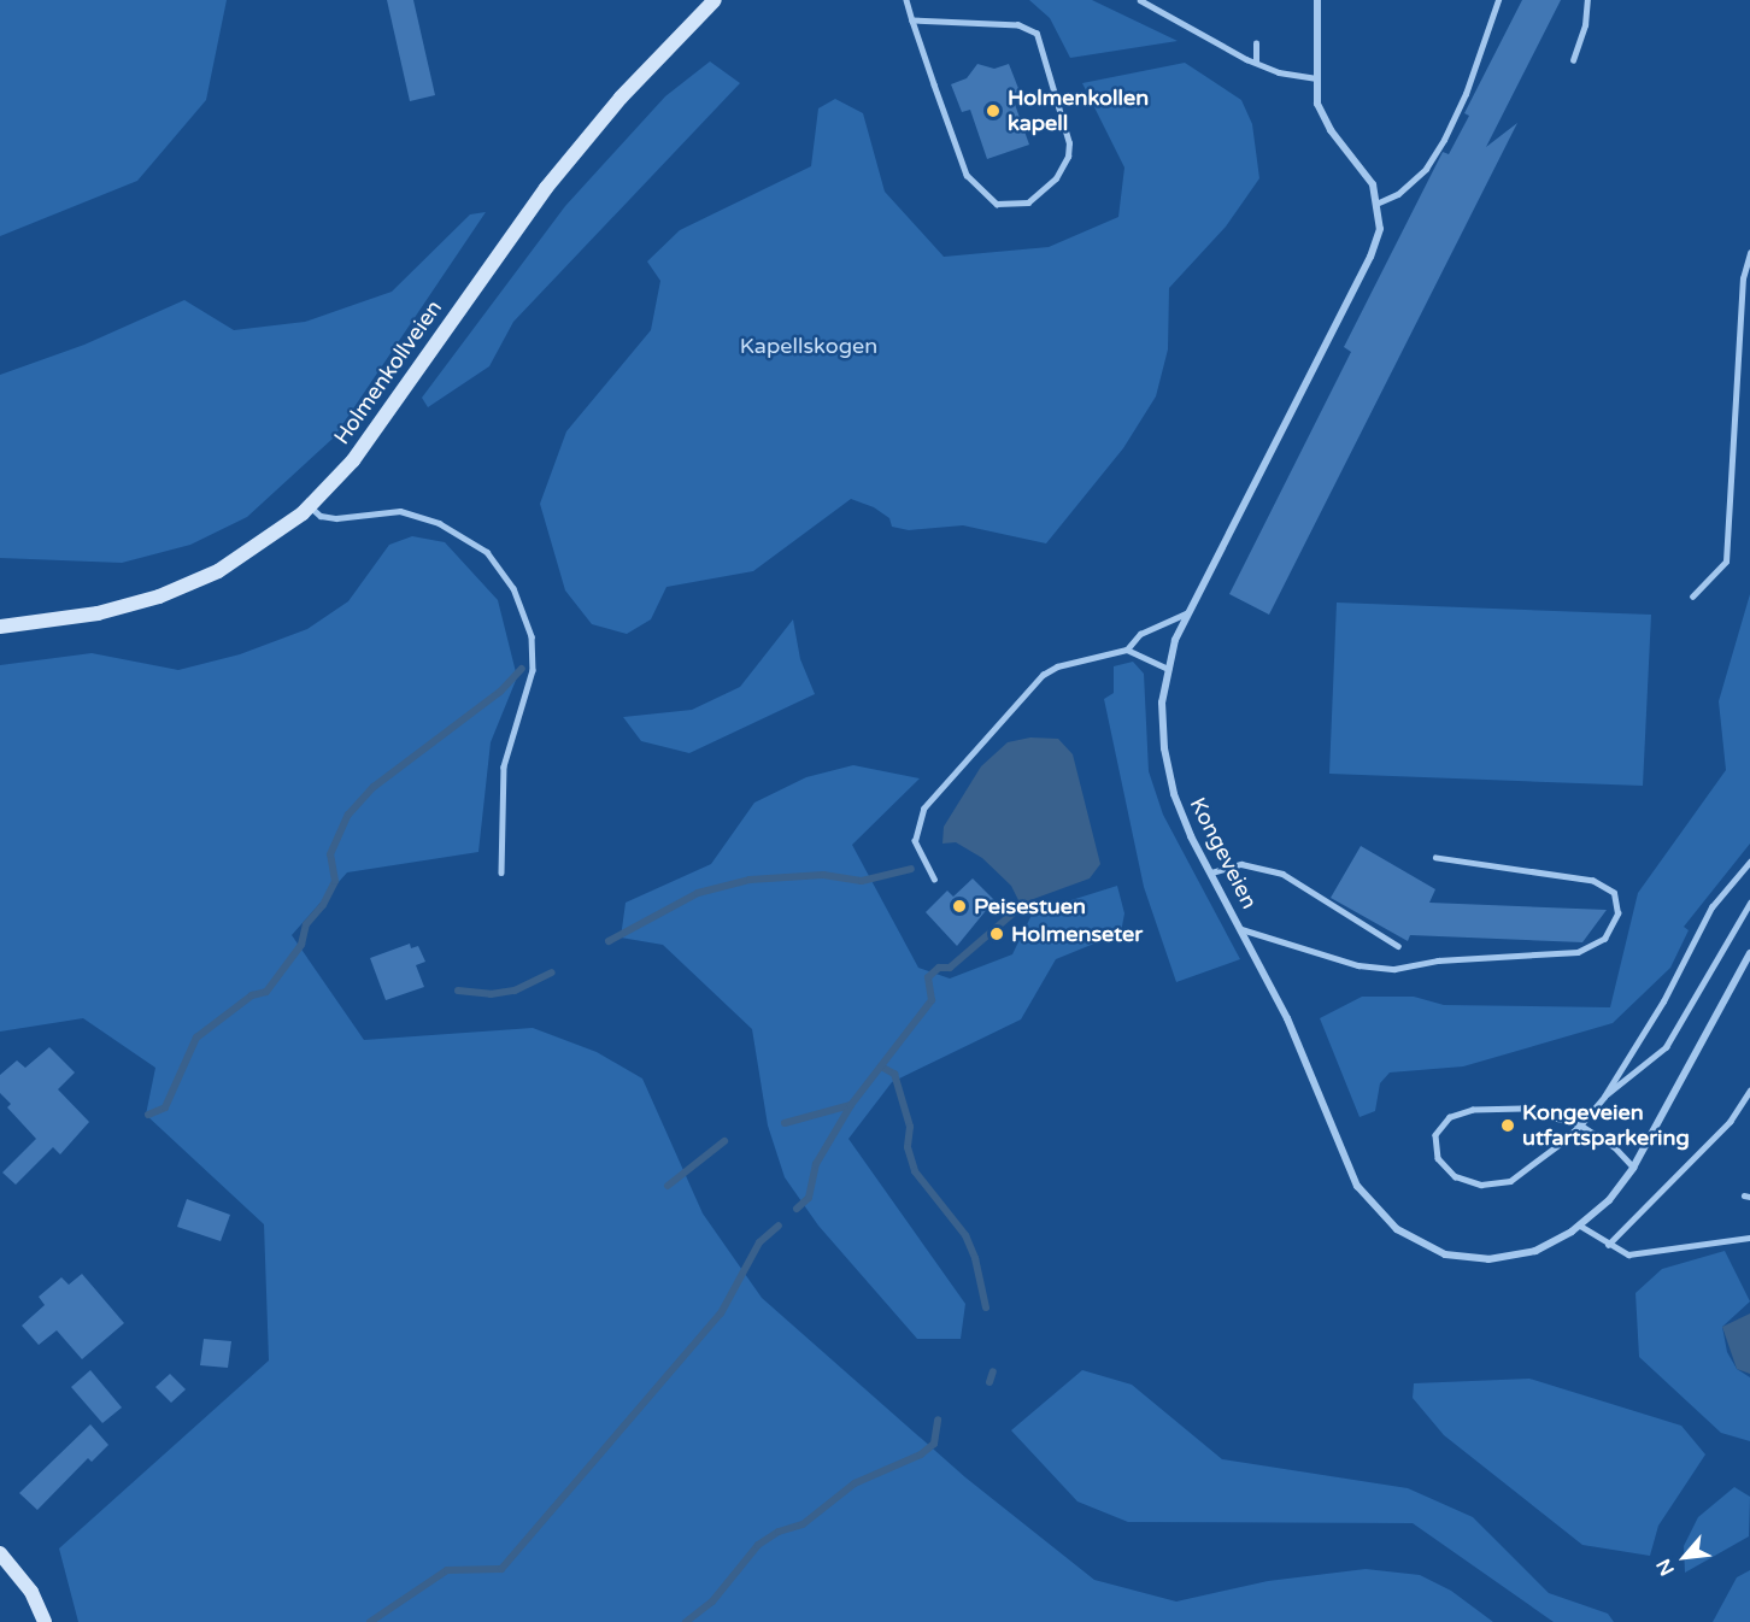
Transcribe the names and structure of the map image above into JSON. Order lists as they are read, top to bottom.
{
  "streets": {
    "main road": ["Holmenkollveien"],
    "street": ["Kongeveien"]
  },
  "parks": ["Kapellskogen"],
  "places": [
    "Holmenkollen kapell",
    "Peisestuen",
    "Holmenseter",
    "Kongeveien utfartsparkering"
  ],
  "north": "bottom left"
}
